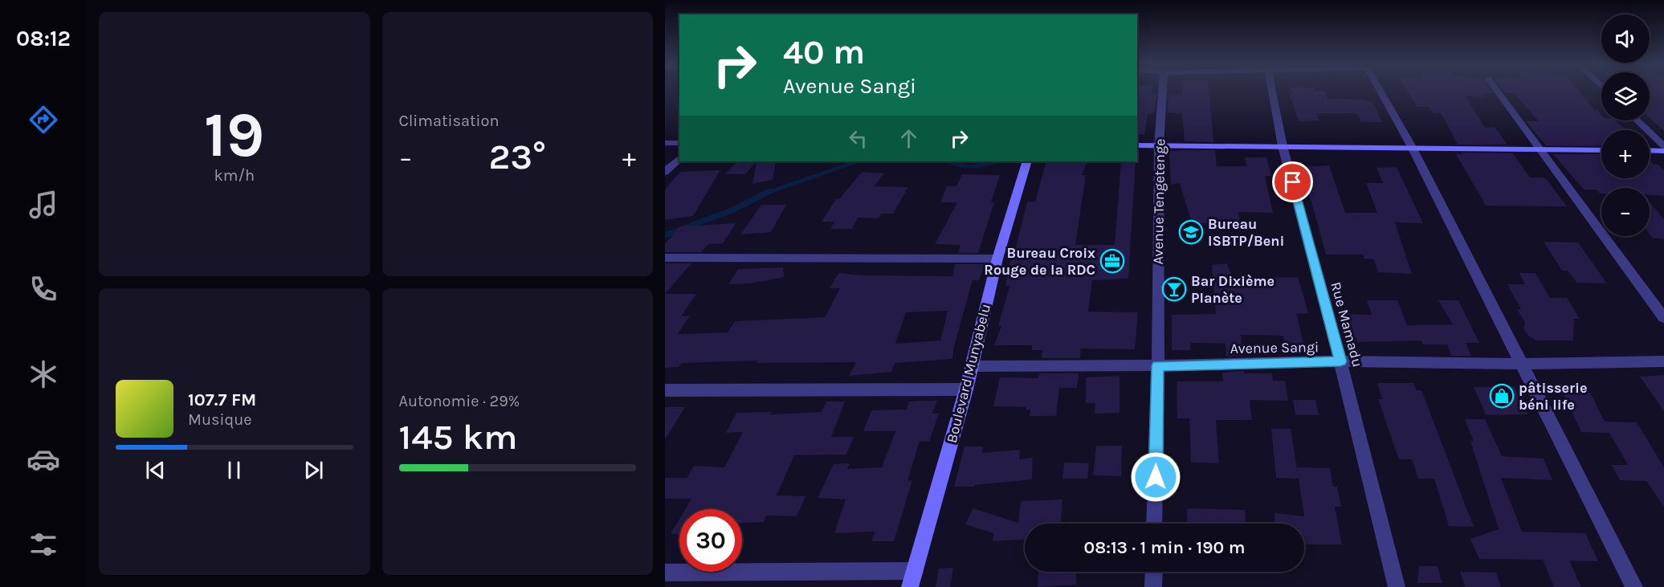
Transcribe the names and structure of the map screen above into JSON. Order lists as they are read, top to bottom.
{
  "streets": {
    "street": [
      "Avenue Tengetenge",
      "Rue Mamadu",
      "Avenue Sangi",
      "Boulevard Munyabelu"
    ]
  },
  "crossings": [
    ["Avenue Tengetenge", "Avenue Sangi"],
    ["Rue Mamadu", "Avenue Sangi"],
    ["Avenue Sangi", "Boulevard Munyabelu"]
  ],
  "places": {
    "school or university": ["Bureau ISBTP/Beni"],
    "office": ["Bureau Croix Rouge de la RDC"],
    "bar": ["Bar Dixième Planète"],
    "shop": ["pâtisserie béni life"]
  },
  "page": {
    "tabs": "08:12",
    "tile": [
      ["19", "km/h"],
      "Climatisation",
      ["Autonomie · 29%", "145 km"]
    ],
    "map_buttons": ["+", "−"],
    "turn": ["40 m", "Avenue Sangi"],
    "heat": ["−", "23°", "+"],
    "song": ["107.7 FM", "Musique"],
    "limit": "30",
    "trip": "08:13 · 1 min · 190 m"
  }
}
